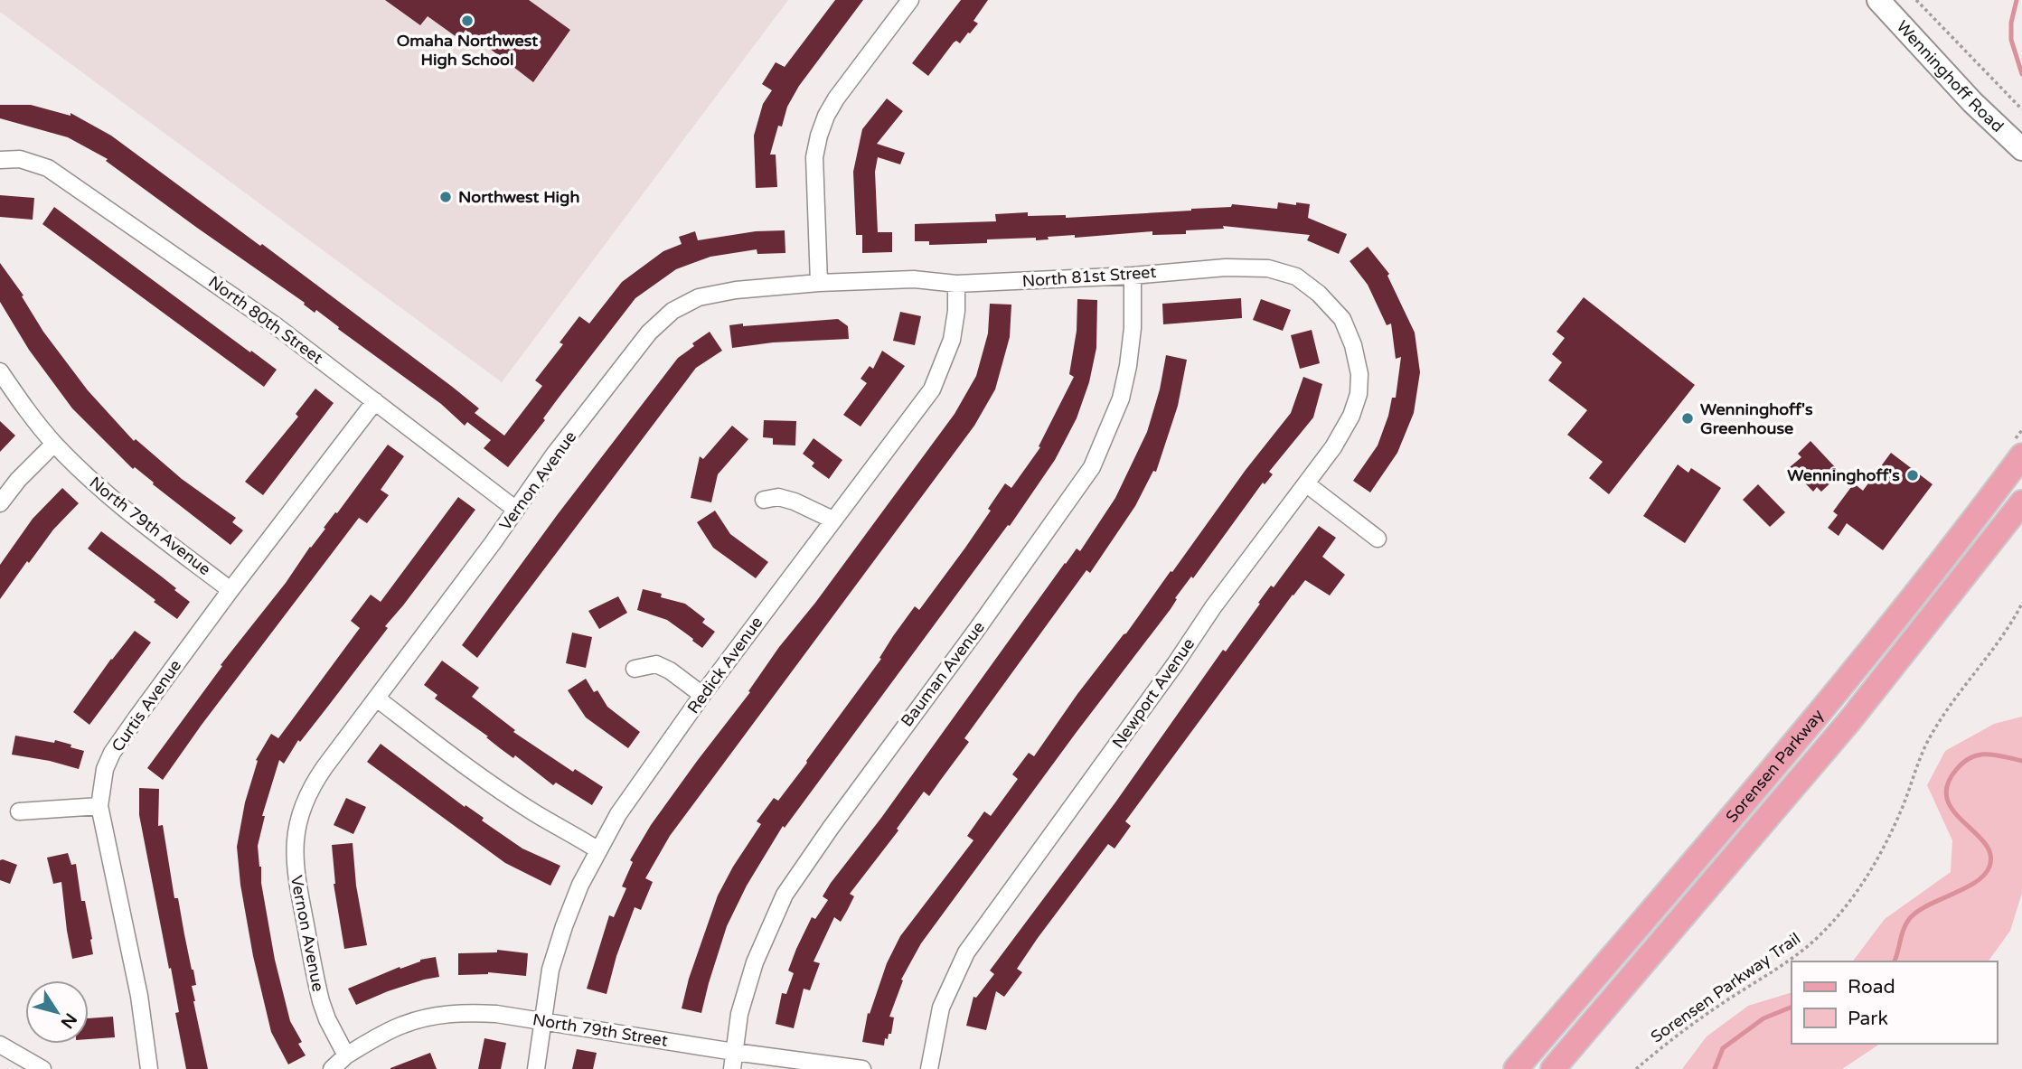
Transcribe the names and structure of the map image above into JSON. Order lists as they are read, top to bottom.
{
  "streets": {
    "main road": ["Sorensen Parkway"],
    "street": [
      "Wenninghoff Road",
      "North 81st Street",
      "North 80th Street",
      "Vernon Avenue",
      "North 79th Avenue",
      "Redick Avenue",
      "Bauman Avenue",
      "Newport Avenue",
      "Curtis Avenue",
      "North 79th Street"
    ],
    "path": ["Sorensen Parkway Trail"]
  },
  "crossings": [
    ["North 81st Street", "Vernon Avenue"],
    ["North 81st Street", "Redick Avenue"],
    ["North 81st Street", "Bauman Avenue"],
    ["North 81st Street", "Newport Avenue"],
    ["North 80th Street", "Vernon Avenue"],
    ["North 80th Street", "Curtis Avenue"],
    ["Vernon Avenue", "North 79th Street"],
    ["North 79th Avenue", "Curtis Avenue"],
    ["Redick Avenue", "North 79th Street"],
    ["Bauman Avenue", "North 79th Street"]
  ],
  "places": [
    "Omaha Northwest High School",
    "Northwest High",
    "Wenninghoff's Greenhouse",
    "Wenninghoff's"
  ],
  "legend": ["Road", "Park"],
  "north": "bottom right"
}
